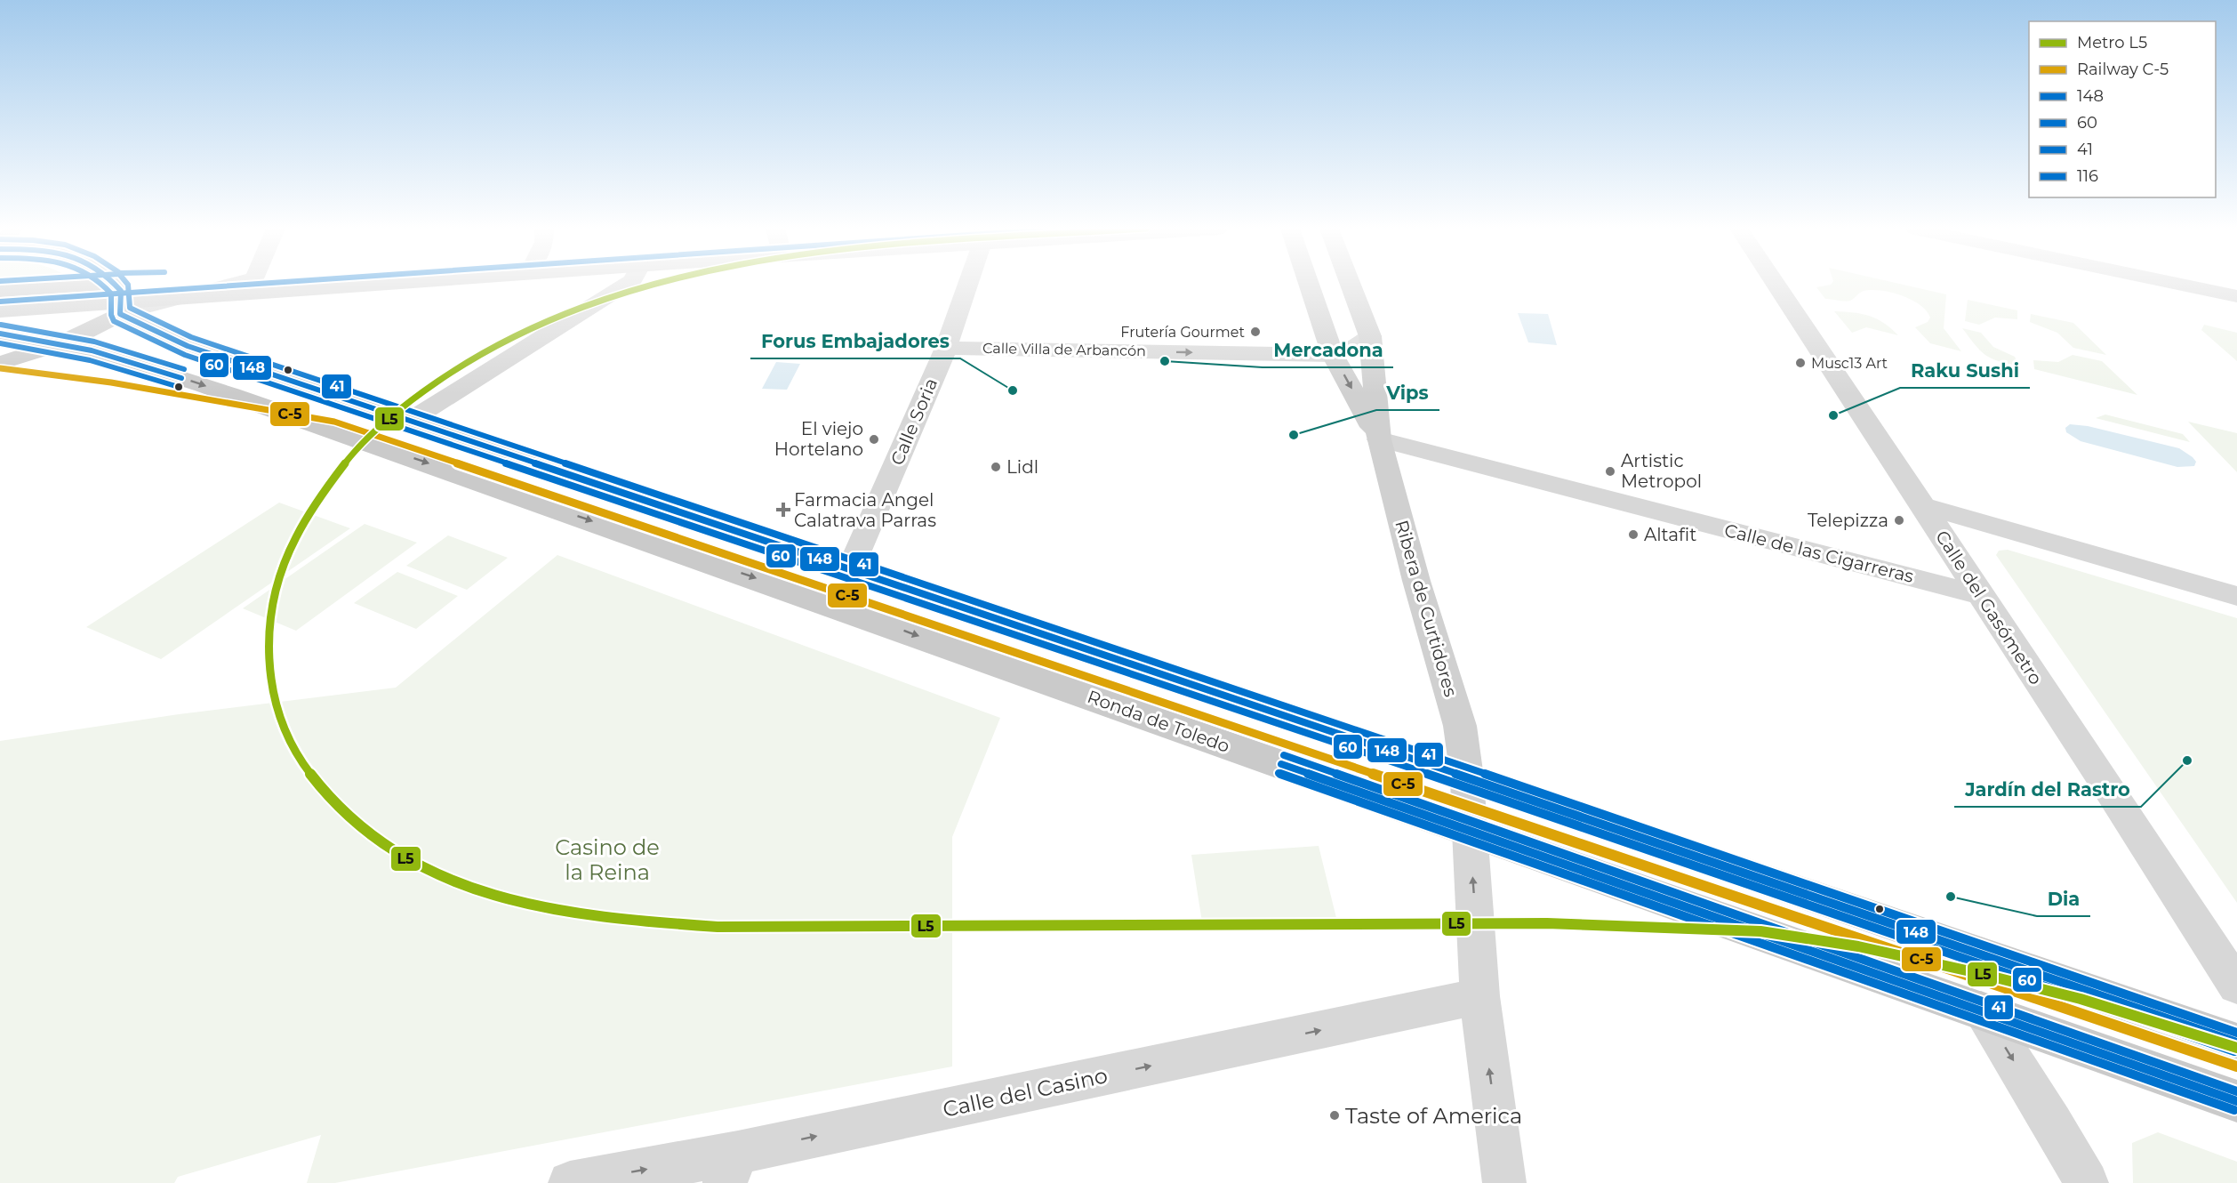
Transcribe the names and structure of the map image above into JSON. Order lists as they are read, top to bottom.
{
  "streets": {
    "main road": ["Ribera de Curtidores", "Ronda de Toledo"],
    "street": [
      "Calle Villa de Arbancón",
      "Calle Soria",
      "Calle de las Cigarreras",
      "Calle del Gasómetro",
      "Calle del Casino"
    ]
  },
  "crossings": [
    ["Calle Villa de Arbancón", "Calle Soria"],
    ["Calle Villa de Arbancón", "Ribera de Curtidores"],
    ["Calle de las Cigarreras", "Calle del Gasómetro"],
    ["Calle de las Cigarreras", "Ribera de Curtidores"],
    ["Ribera de Curtidores", "Ronda de Toledo"]
  ],
  "one_way": ["Calle Villa de Arbancón", "Calle del Casino"],
  "parks": ["Casino de la Reina"],
  "places": {
    "other": [
      "Frutería Gourmet",
      "Mercadona",
      "Musc13 Art",
      "Forus Embajadores",
      "Raku Sushi",
      "Vips",
      "El viejo Hortelano",
      "Lidl",
      "Artistic Metropol",
      "Telepizza",
      "Altafit",
      "Jardín del Rastro",
      "Dia",
      "Taste of America"
    ],
    "health": ["Farmacia Angel Calatrava Parras"]
  },
  "lines": [
    "metro line L5",
    "transit line 148",
    "transit line 60",
    "transit line 41",
    "transit line 116",
    "rail line C-5"
  ],
  "legend": [
    "Metro L5",
    "Railway C-5",
    "148",
    "60",
    "41",
    "116"
  ]
}
